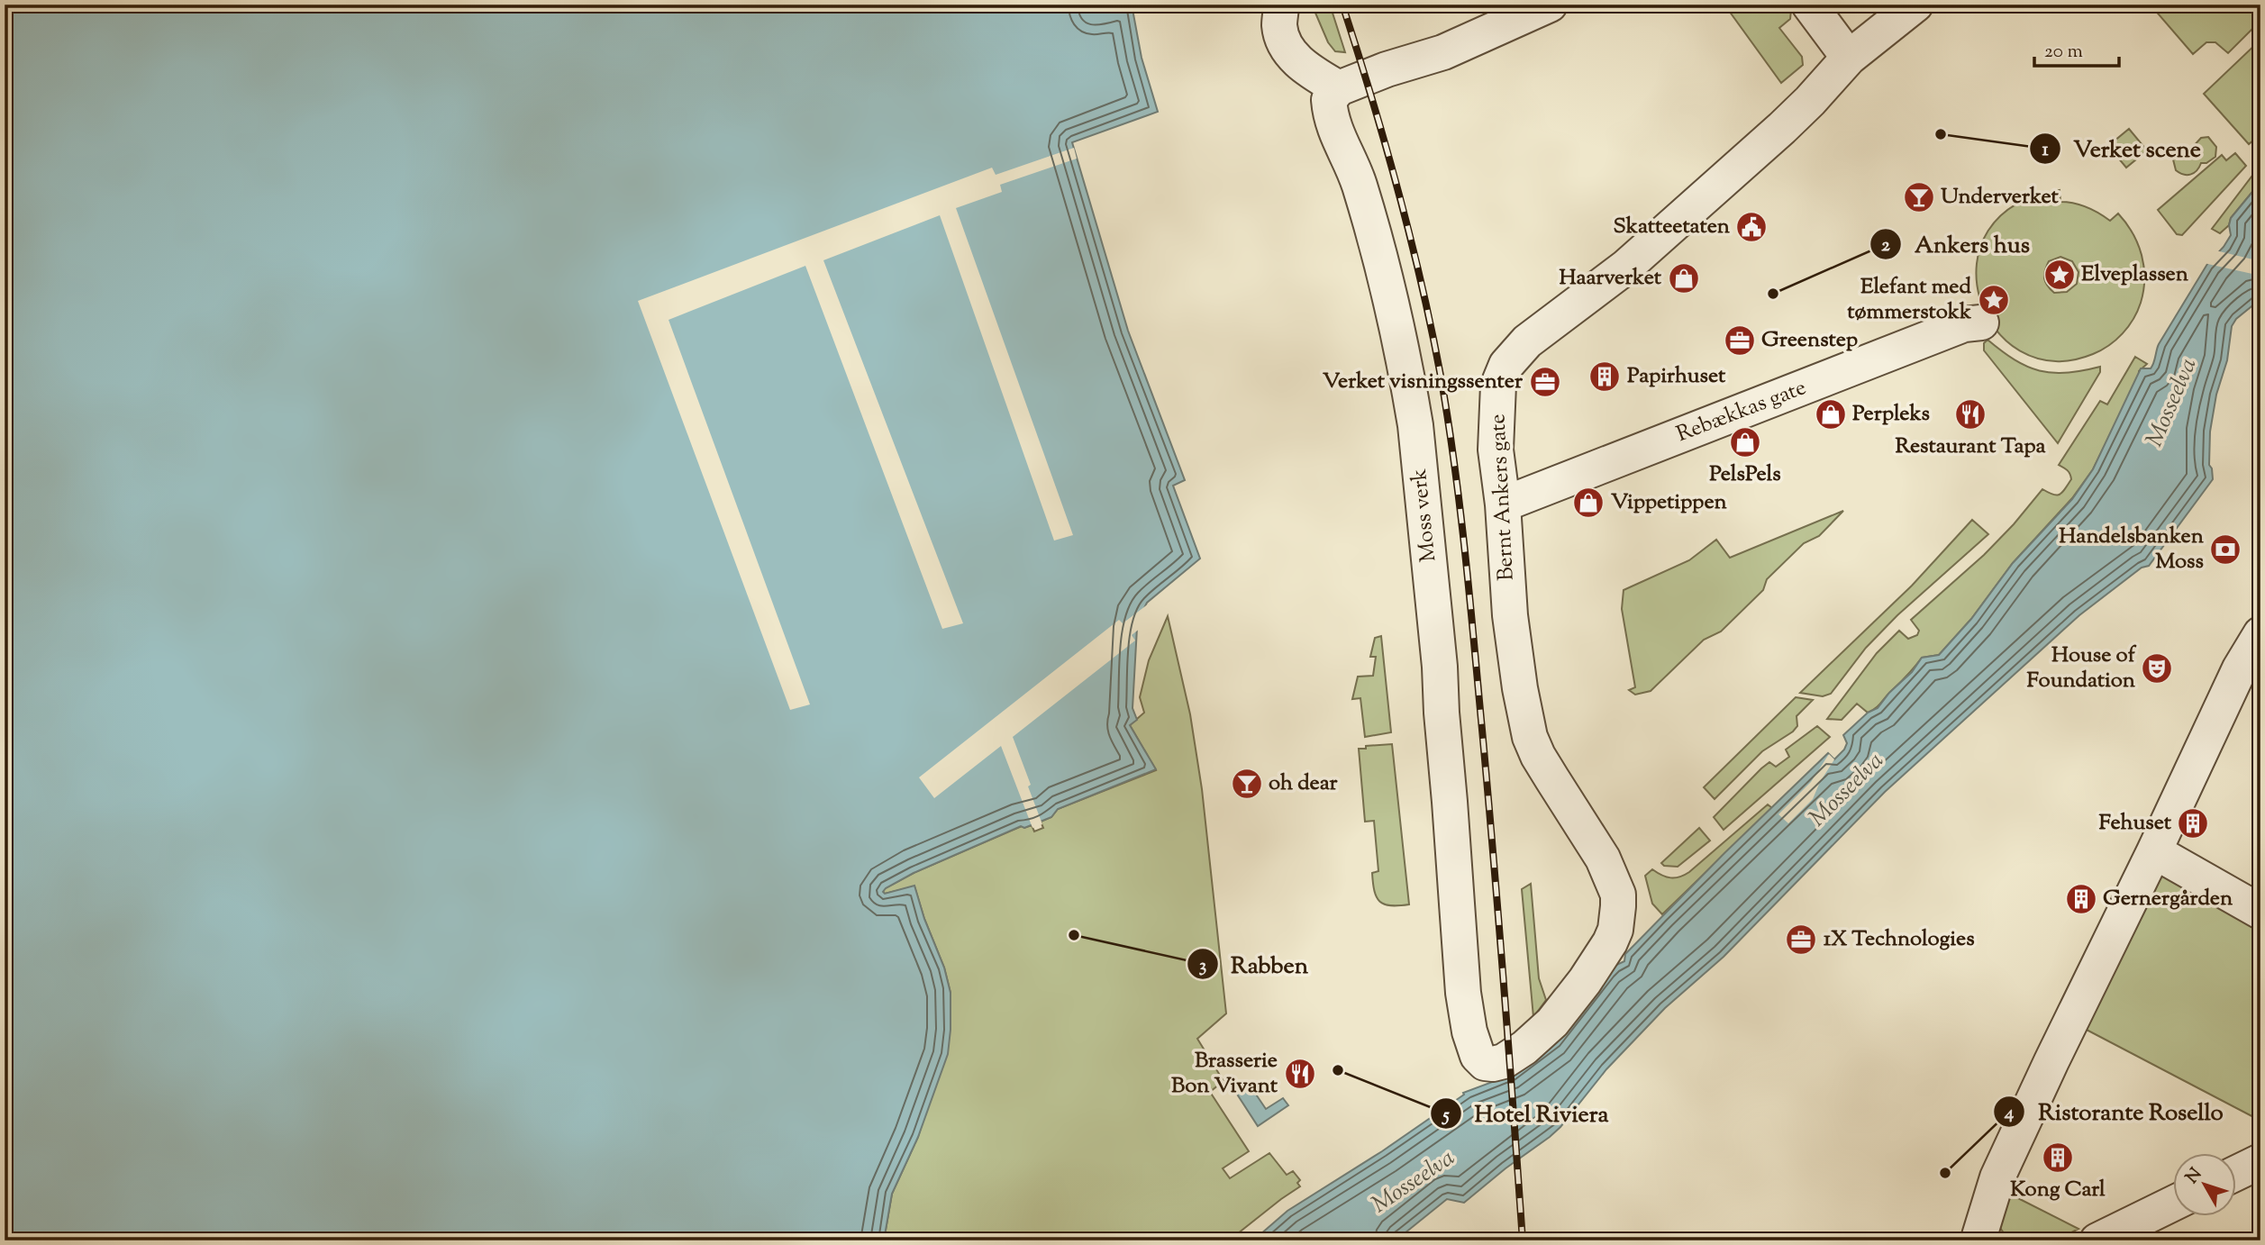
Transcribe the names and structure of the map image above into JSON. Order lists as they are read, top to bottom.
{
  "streets": {
    "street": ["Rebækkas gate", "Bernt Ankers gate", "Moss verk"]
  },
  "crossings": [
    ["Rebækkas gate", "Bernt Ankers gate"],
    ["Bernt Ankers gate", "Moss verk"]
  ],
  "water": ["Mosseelva"],
  "places": {
    "other": [
      "Verket scene",
      "Ankers hus",
      "Rabben",
      "Hotel Riviera",
      "Ristorante Rosello"
    ],
    "bar": ["Underverket", "oh dear"],
    "public building": ["Skatteetaten"],
    "place": ["Elveplassen", "Elefant med tømmerstokk"],
    "shop": [
      "Haarverket",
      "Perpleks",
      "PelsPels",
      "Vippetippen"
    ],
    "office": ["Greenstep", "Verket visningssenter", "1X Technologies"],
    "building": [
      "Papirhuset",
      "Fehuset",
      "Gernergården",
      "Kong Carl"
    ],
    "restaurant": ["Restaurant Tapa", "Brasserie Bon Vivant"],
    "bank": ["Handelsbanken Moss"],
    "theatre": ["House of Foundation"]
  },
  "scale_bar": "20 m",
  "north": "top left"
}
